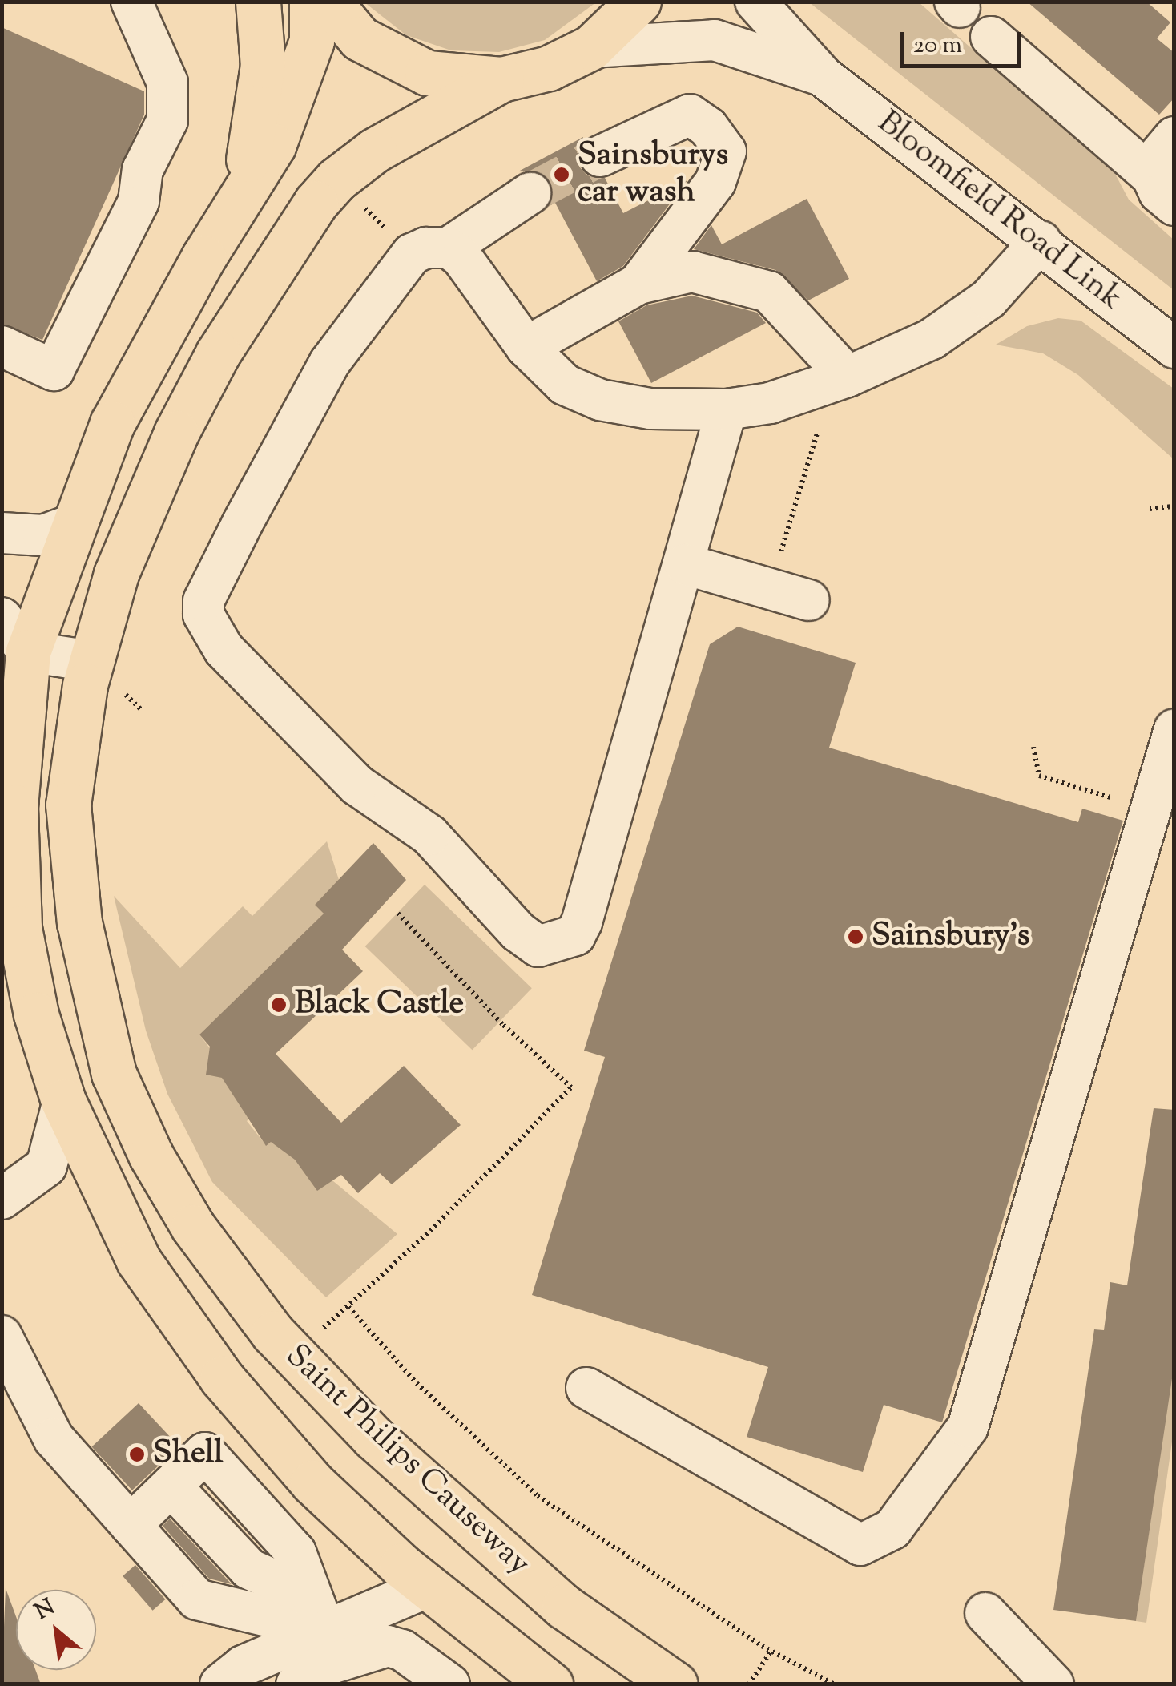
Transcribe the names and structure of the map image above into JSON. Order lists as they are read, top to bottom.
{
  "streets": {
    "main road": ["Saint Philips Causeway"],
    "street": ["Bloomfield Road Link"]
  },
  "places": [
    "Sainsburys car wash",
    "Sainsbury's",
    "Black Castle",
    "Shell"
  ],
  "scale_bar": "20 m",
  "north": "top left"
}
